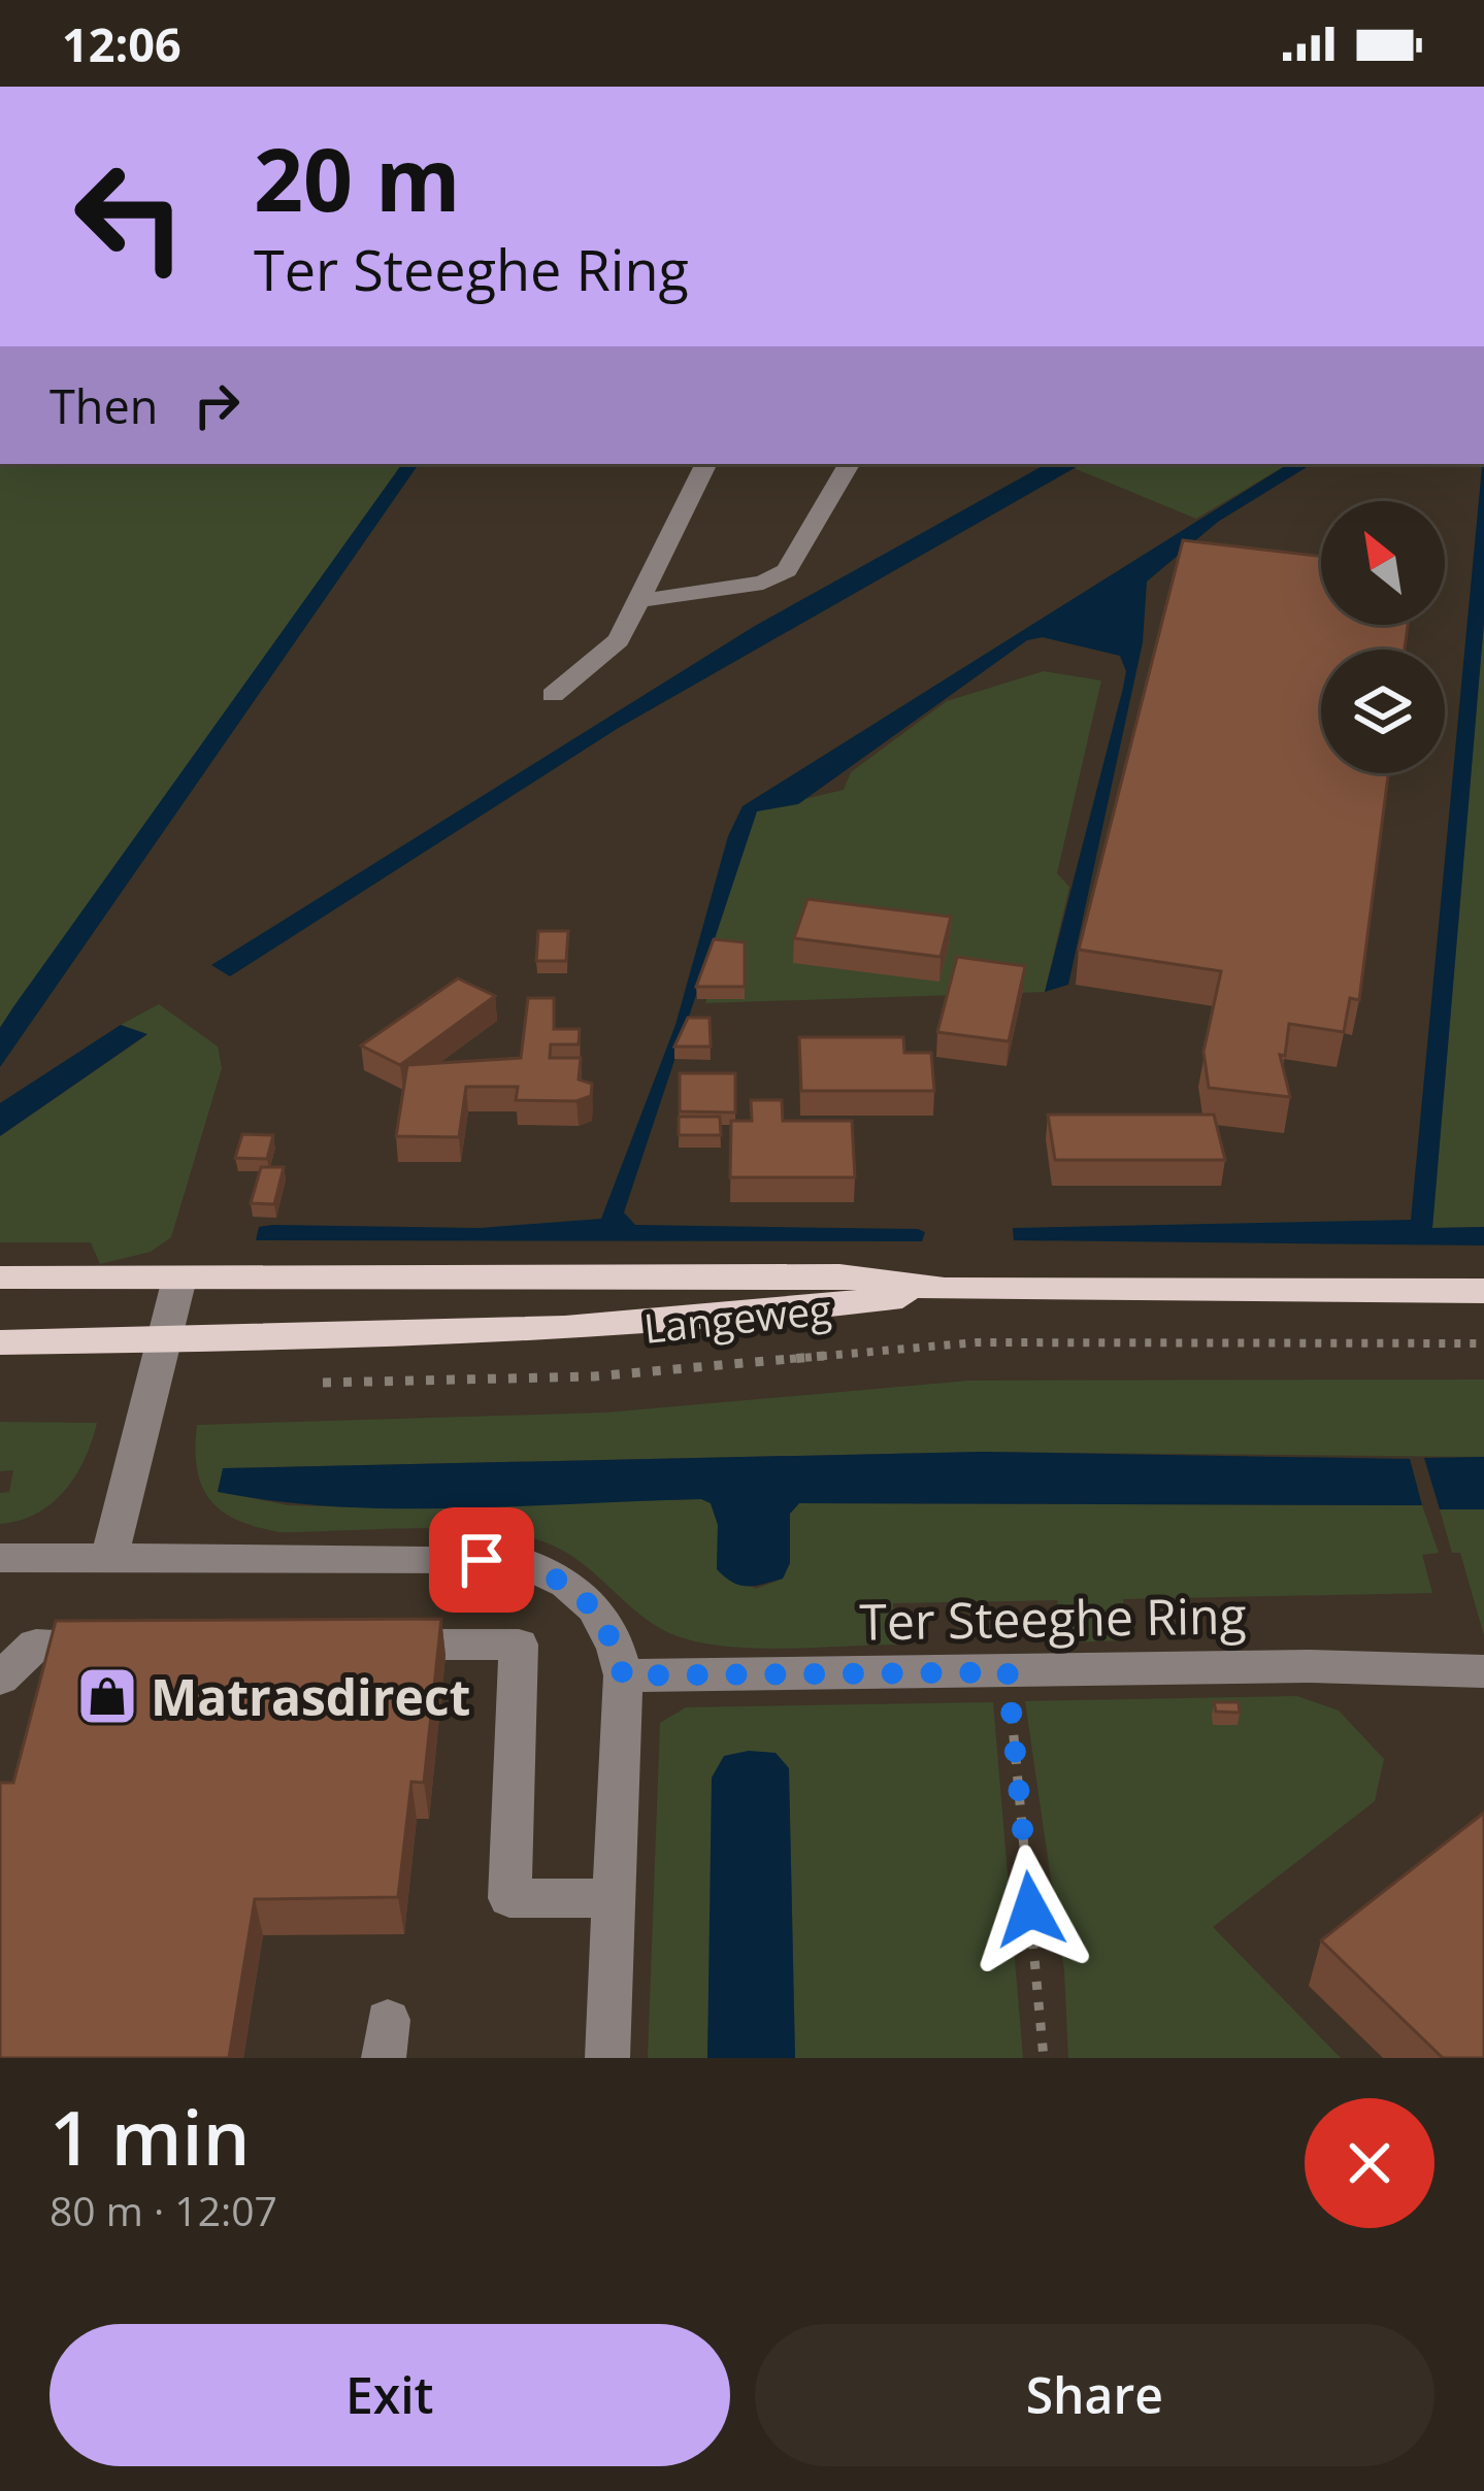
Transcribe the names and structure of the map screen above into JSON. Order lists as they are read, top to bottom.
{
  "streets": {
    "main road": ["Langeweg"],
    "street": ["Ter Steeghe Ring"]
  },
  "places": {
    "shop": ["Matrasdirect"]
  },
  "north": "top left",
  "page": {
    "status": "12:06",
    "turn": ["20 m", "Ter Steeghe Ring"],
    "then": "Then",
    "heading": ["1 min", "80 m · 12:07"],
    "buttons": ["Exit", "Share"]
  }
}
